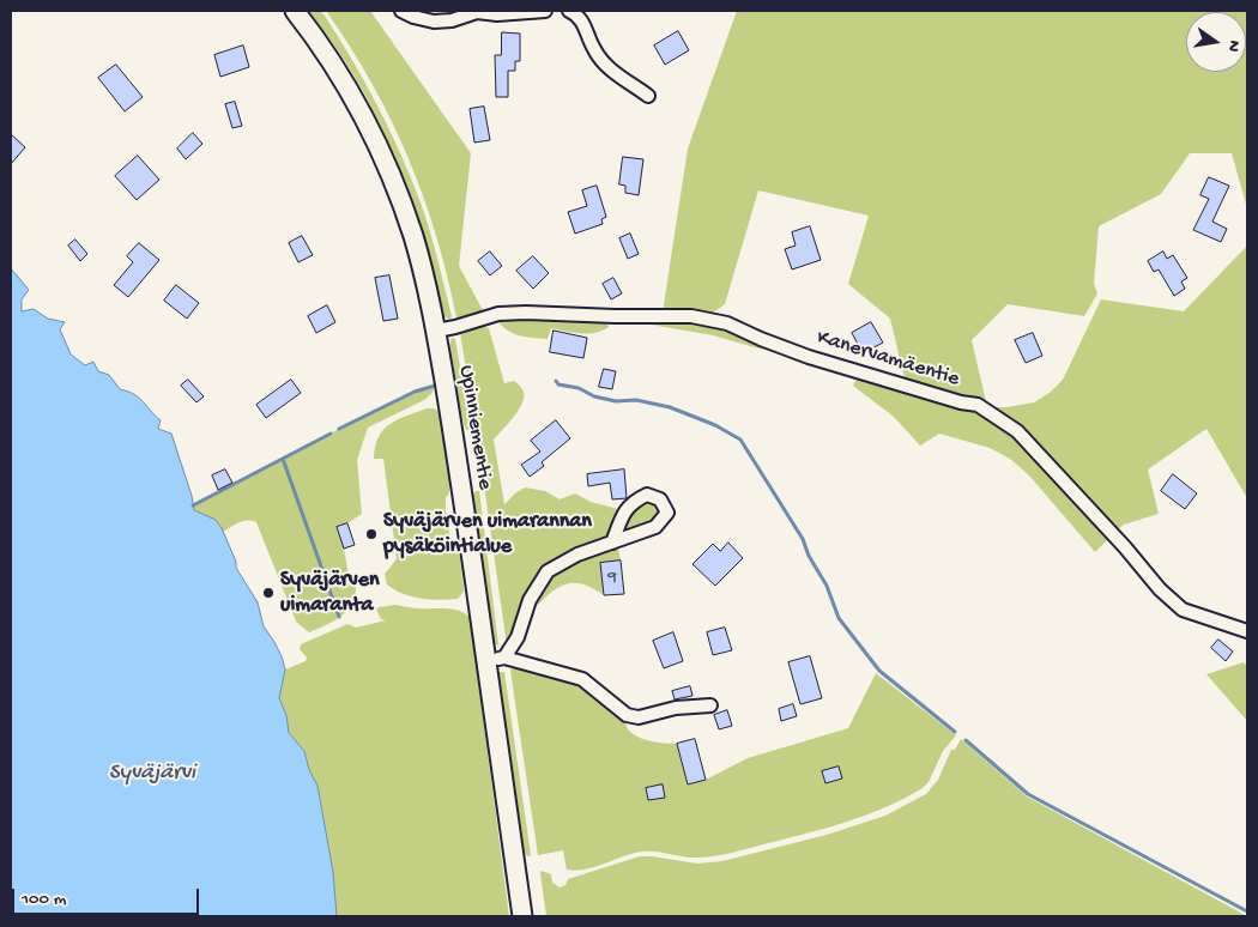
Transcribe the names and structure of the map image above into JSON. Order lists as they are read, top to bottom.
{
  "streets": {
    "main road": ["Upinniementie"],
    "street": ["Kanervamäentie"]
  },
  "crossings": [
    ["Kanervamäentie", "Upinniementie"]
  ],
  "water": ["Syväjärvi"],
  "places": ["Syväjärven uimarannan pysäköintialue", "Syväjärven uimaranta"],
  "house_numbers": ["9"],
  "scale_bar": "100 m",
  "north": "right"
}
